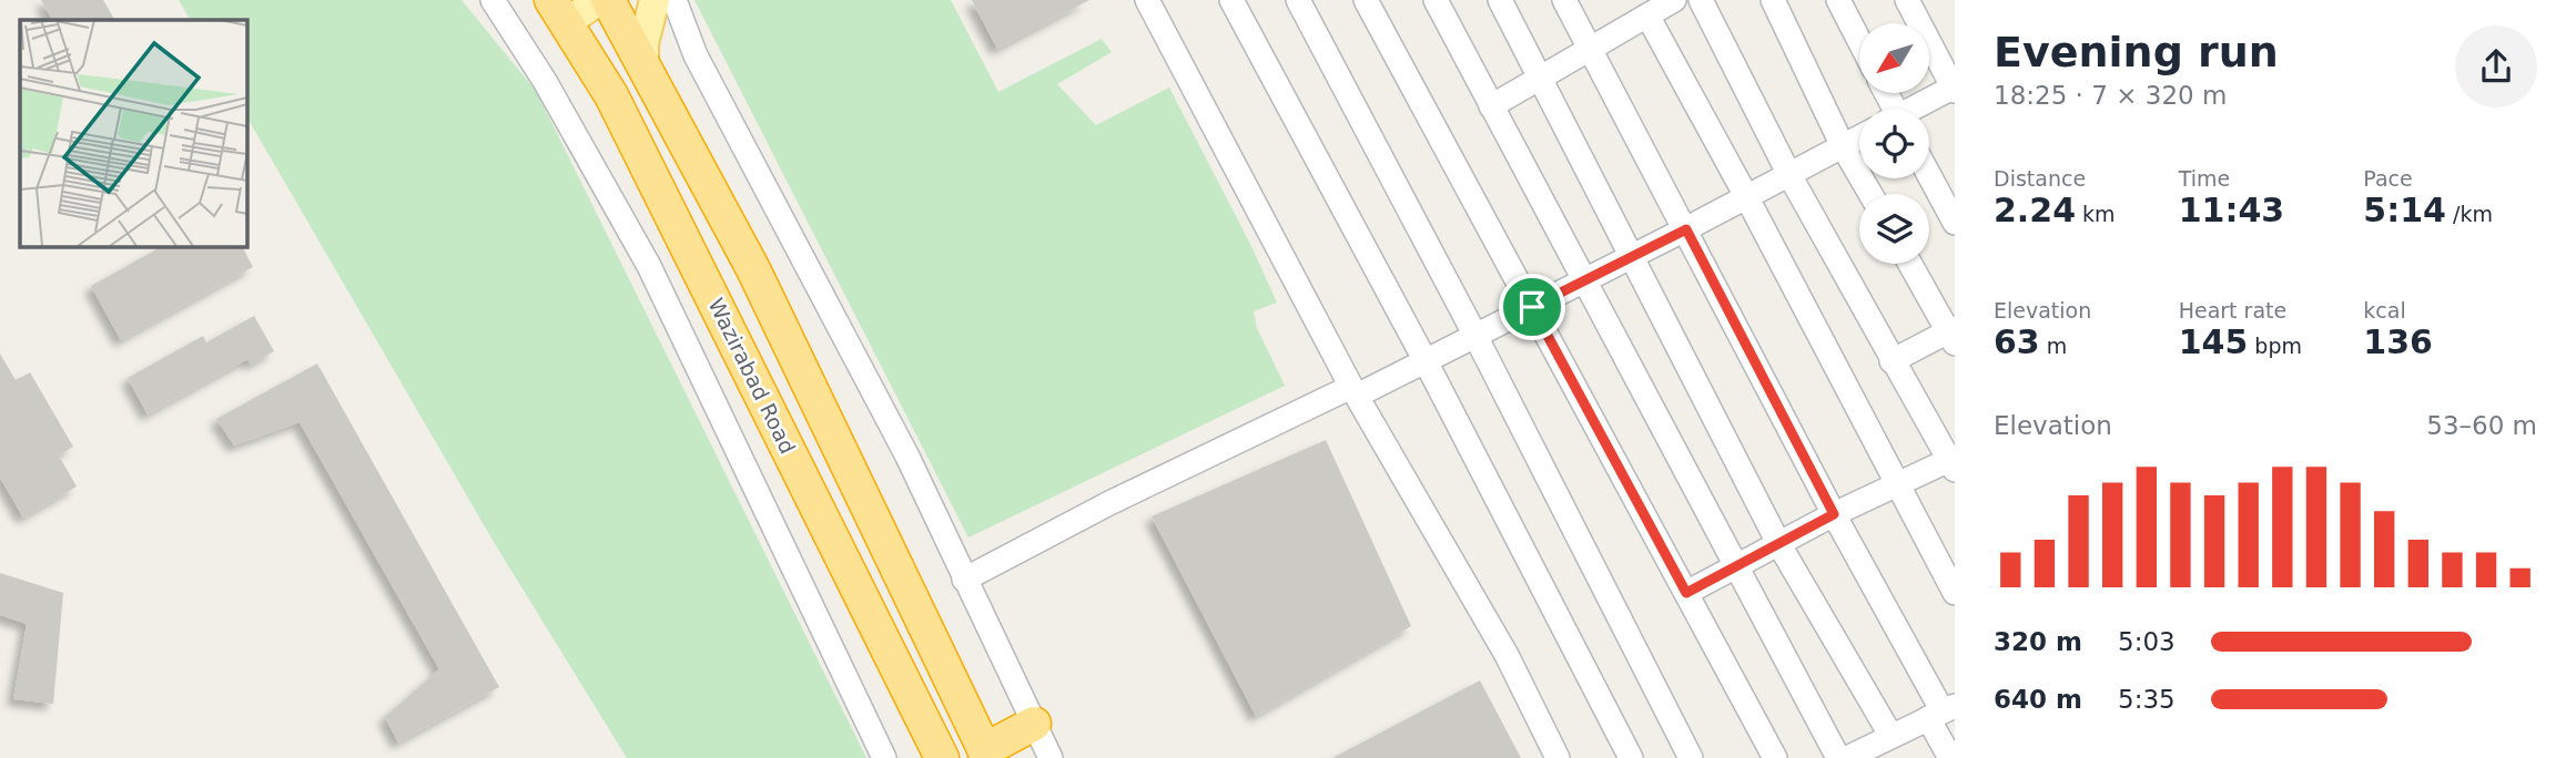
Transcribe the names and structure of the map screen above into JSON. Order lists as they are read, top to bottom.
{
  "streets": {
    "highway": ["Wazirabad Road"]
  },
  "north": "bottom left",
  "page": {
    "heading": ["Evening run", "18:25 · 7 × 320 m"],
    "stats": [
      ["Distance", "2.24 km"],
      ["Time", "11:43"],
      ["Pace", "5:14 /km"],
      ["Elevation", "63 m"],
      ["Heart rate", "145 bpm"],
      ["kcal", "136"]
    ],
    "chart": ["Elevation", "53–60 m"],
    "list": [
      {
        "name": "320 m",
        "note": "5:03"
      },
      {
        "name": "640 m",
        "note": "5:35"
      }
    ]
  }
}
